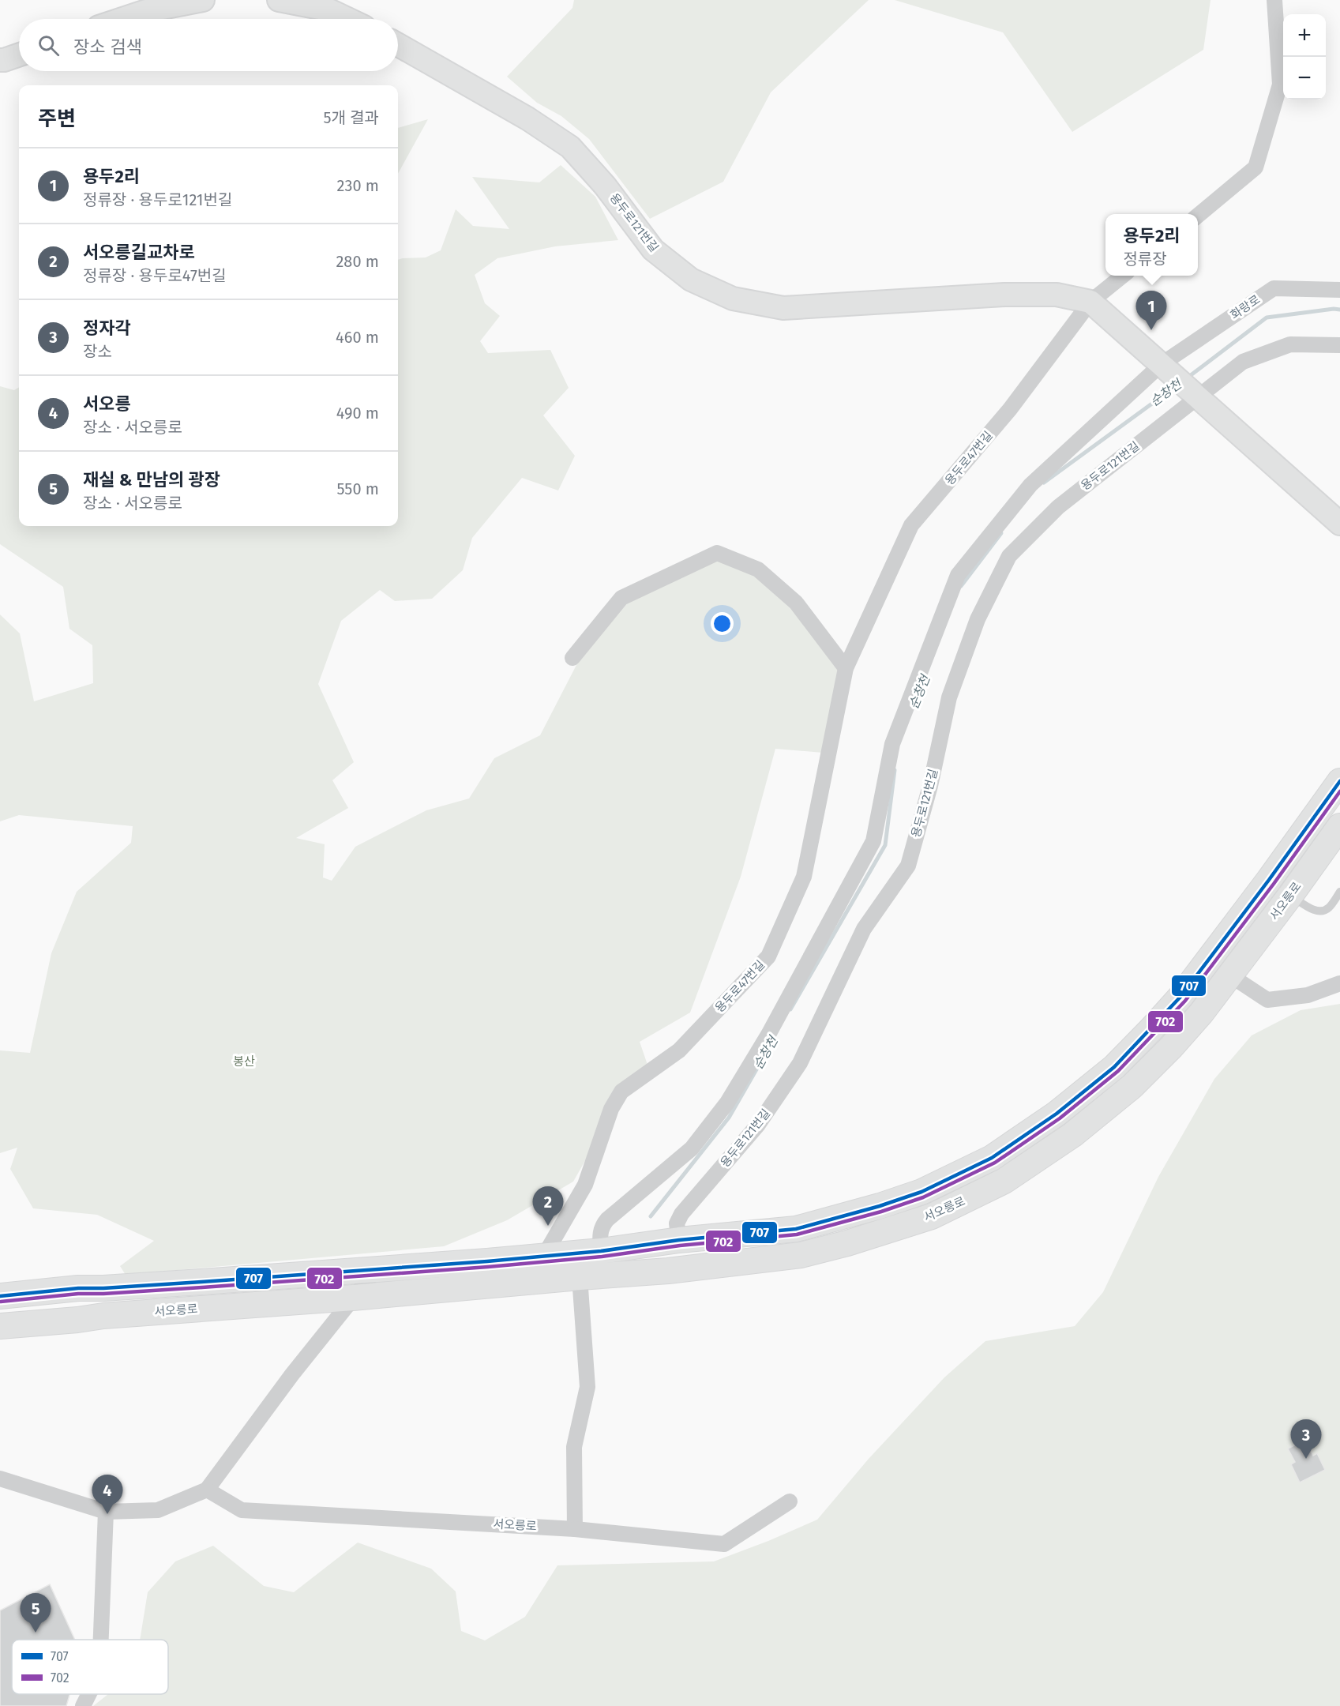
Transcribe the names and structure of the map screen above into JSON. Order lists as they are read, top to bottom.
{
  "streets": {
    "main road": ["용두로121번길", "서오릉로"],
    "street": ["화랑로", "용두로47번길"]
  },
  "crossings": [
    ["용두로121번길", "용두로47번길"]
  ],
  "water": ["순창천"],
  "parks": ["봉산"],
  "lines": ["transit line 707", "transit line 702"],
  "legend": ["707", "702"],
  "page": {
    "map_buttons": ["+", "−"],
    "search": "장소 검색",
    "heading": ["주변", "5개 결과"],
    "list": [
      {
        "mark": "1",
        "name": "용두2리",
        "note": "정류장 · 용두로121번길",
        "value": "230 m"
      },
      {
        "mark": "2",
        "name": "서오릉길교차로",
        "note": "정류장 · 용두로47번길",
        "value": "280 m"
      },
      {
        "mark": "3",
        "name": "정자각",
        "note": "장소",
        "value": "460 m"
      },
      {
        "mark": "4",
        "name": "서오릉",
        "note": "장소 · 서오릉로",
        "value": "490 m"
      },
      {
        "mark": "5",
        "name": "재실 & 만남의 광장",
        "note": "장소 · 서오릉로",
        "value": "550 m"
      }
    ],
    "popup": ["용두2리", "정류장"],
    "pins": [
      "1",
      "2",
      "3",
      "4",
      "5"
    ]
  }
}
